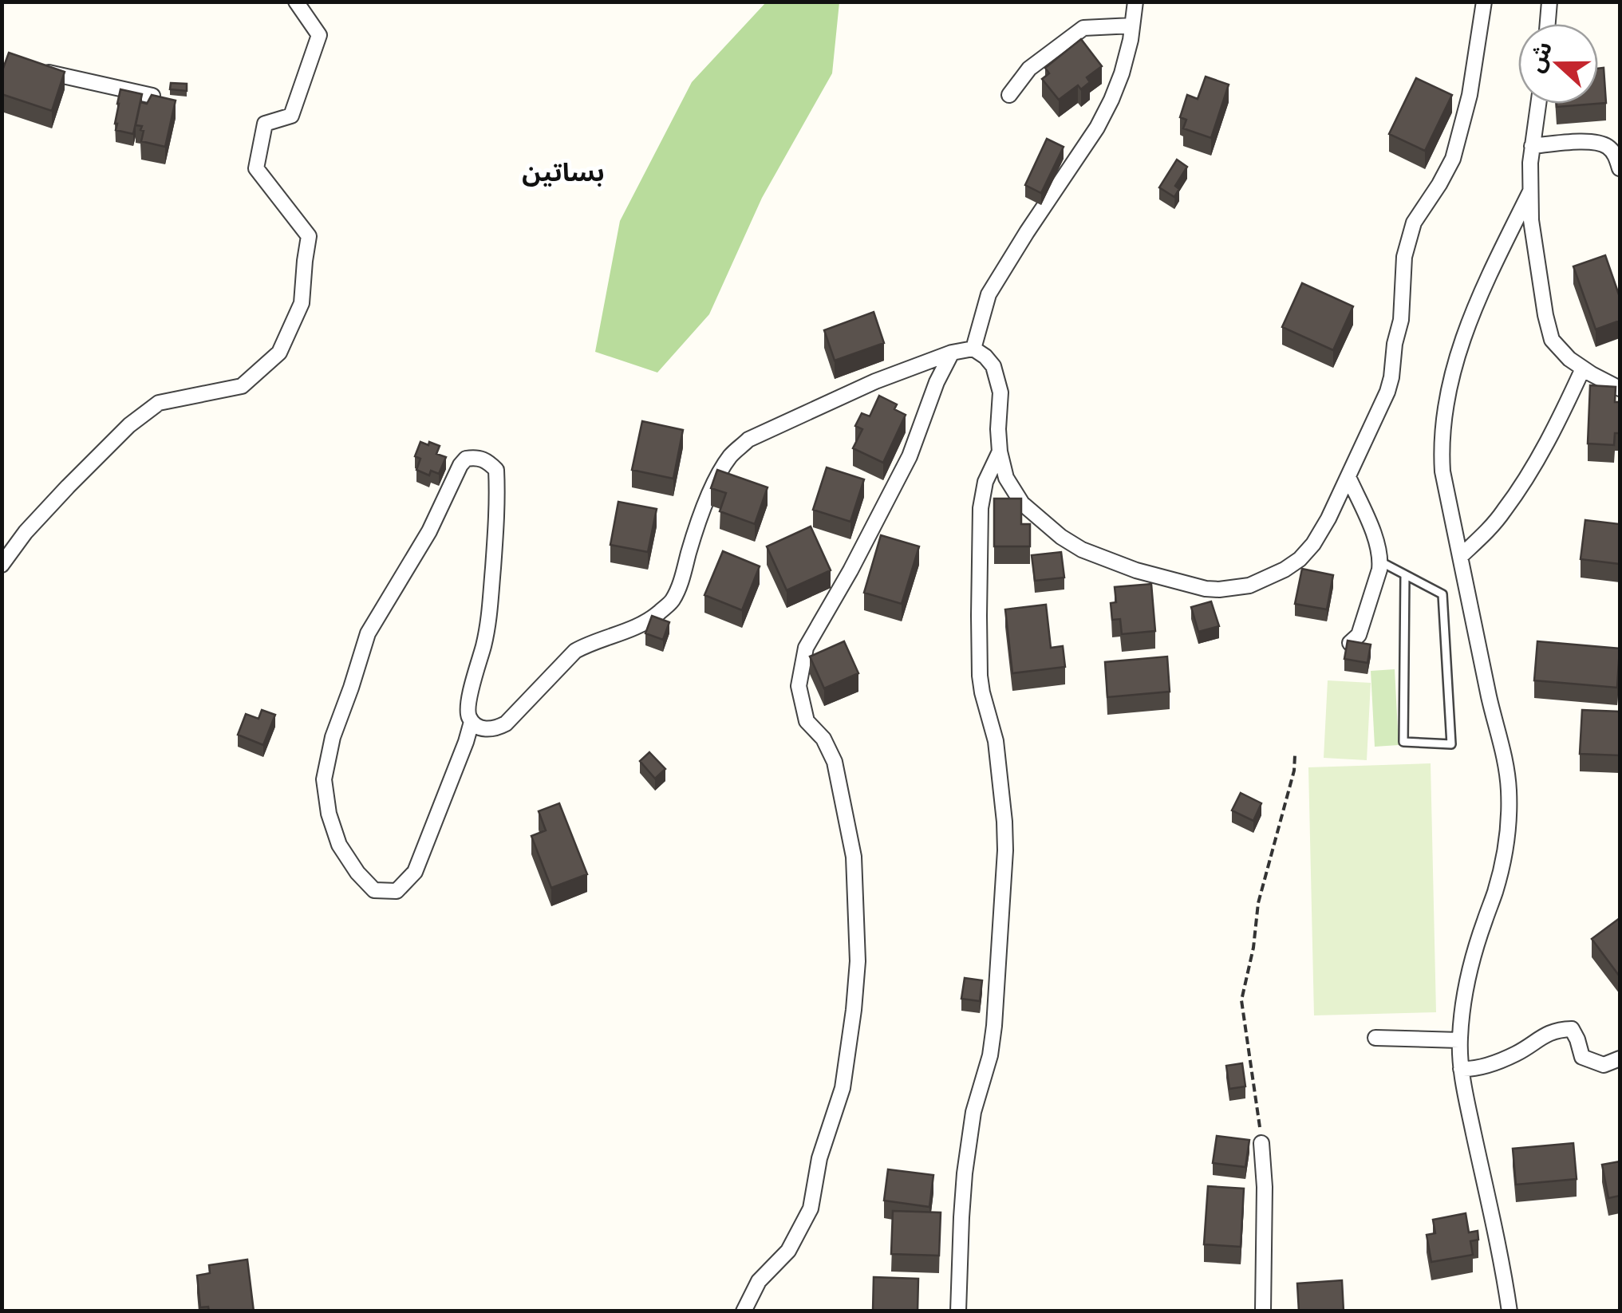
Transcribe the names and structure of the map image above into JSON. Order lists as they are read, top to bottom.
{
  "districts": ["بساتين"],
  "north": "left"
}
